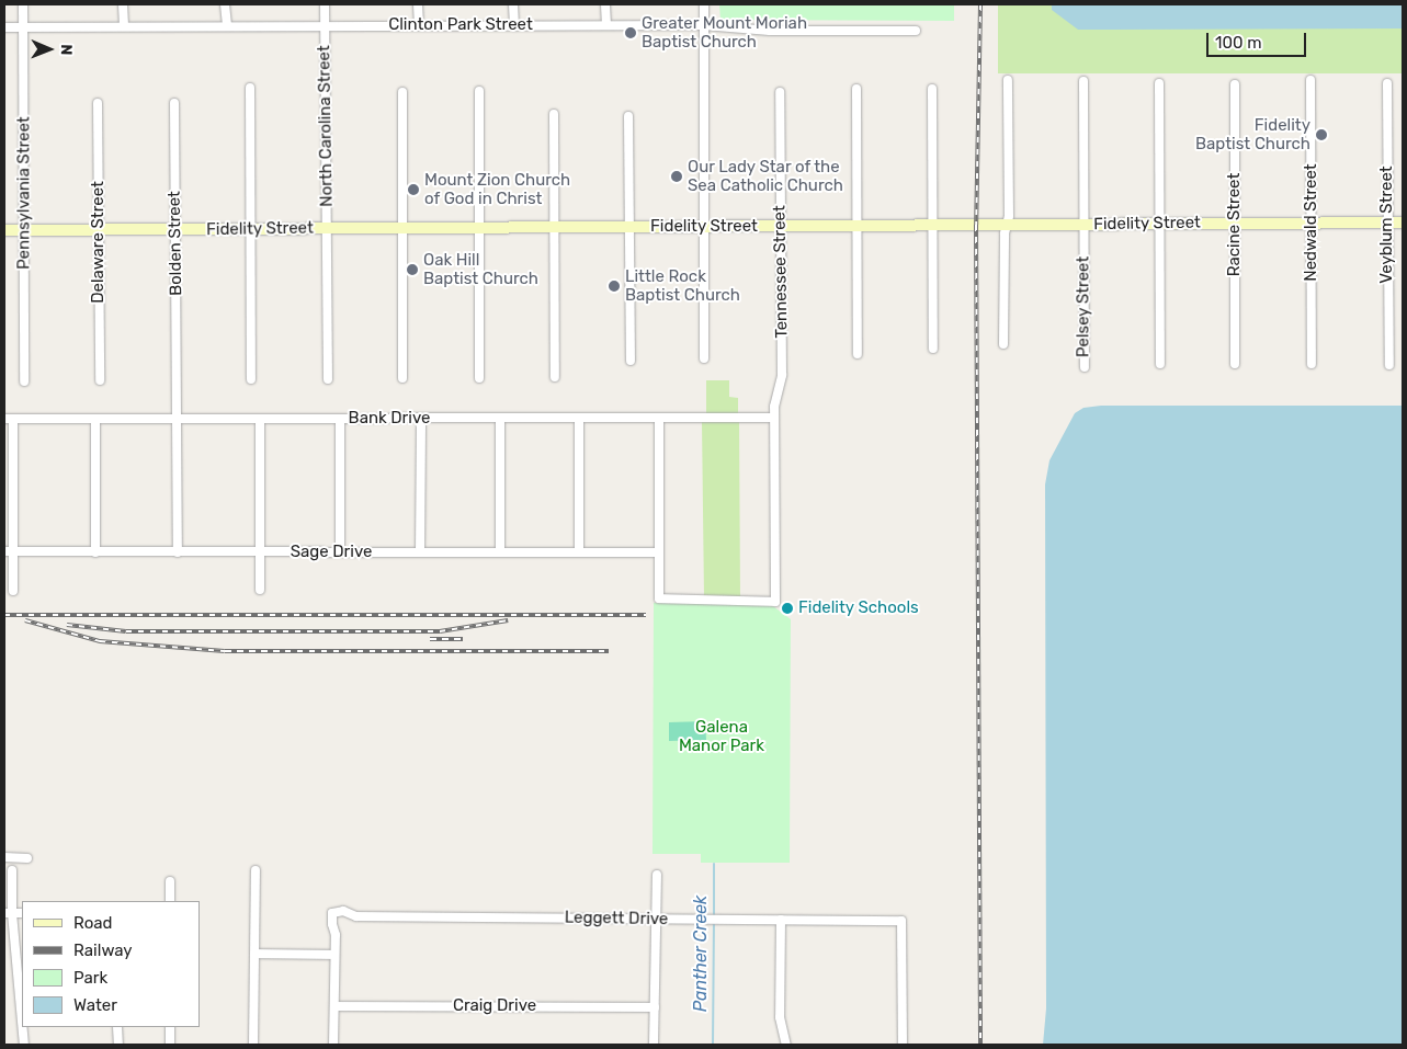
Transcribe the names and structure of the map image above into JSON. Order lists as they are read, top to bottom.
{
  "streets": {
    "main road": ["Fidelity Street"],
    "street": [
      "Clinton Park Street",
      "North Carolina Street",
      "Pennsylvania Street",
      "Nedwald Street",
      "Racine Street",
      "Veyblum Street",
      "Delaware Street",
      "Bolden Street",
      "Tennessee Street",
      "Pelsey Street",
      "Bank Drive",
      "Sage Drive",
      "Leggett Drive",
      "Craig Drive"
    ]
  },
  "crossings": [
    ["Clinton Park Street", "North Carolina Street"],
    ["Clinton Park Street", "Pennsylvania Street"],
    ["North Carolina Street", "Fidelity Street"],
    ["Pennsylvania Street", "Fidelity Street"],
    ["Nedwald Street", "Fidelity Street"],
    ["Fidelity Street", "Racine Street"],
    ["Fidelity Street", "Veyblum Street"],
    ["Fidelity Street", "Delaware Street"],
    ["Fidelity Street", "Bolden Street"],
    ["Fidelity Street", "Tennessee Street"],
    ["Fidelity Street", "Pelsey Street"],
    ["Bolden Street", "Bank Drive"],
    ["Bolden Street", "Sage Drive"],
    ["Tennessee Street", "Bank Drive"],
    ["Tennessee Street", "Sage Drive"]
  ],
  "water": ["Panther Creek"],
  "parks": ["Galena Manor Park"],
  "places": [
    "Greater Mount Moriah Baptist Church",
    "Fidelity Baptist Church",
    "Our Lady Star of the Sea Catholic Church",
    "Mount Zion Church of God in Christ",
    "Oak Hill Baptist Church",
    "Little Rock Baptist Church",
    "Fidelity Schools"
  ],
  "legend": [
    "Road",
    "Railway",
    "Park",
    "Water"
  ],
  "scale_bar": "100 m",
  "north": "right"
}
